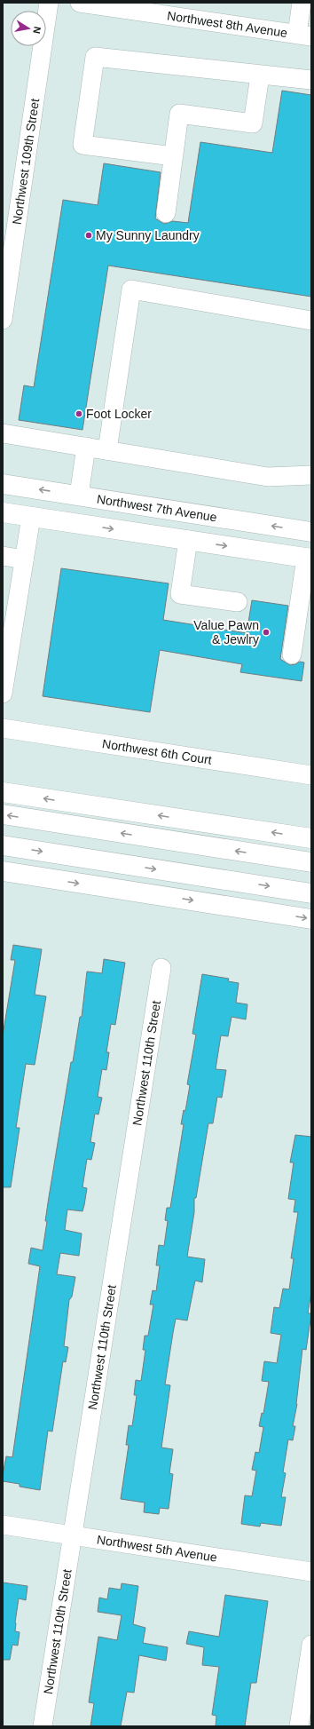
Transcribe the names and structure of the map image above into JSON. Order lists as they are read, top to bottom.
{
  "streets": {
    "main road": ["Northwest 7th Avenue"],
    "street": [
      "Northwest 8th Avenue",
      "Northwest 109th Street",
      "Northwest 6th Court",
      "Northwest 110th Street",
      "Northwest 5th Avenue"
    ]
  },
  "crossings": [
    ["Northwest 110th Street", "Northwest 5th Avenue"]
  ],
  "places": ["My Sunny Laundry", "Foot Locker", "Value Pawn & Jewlry"],
  "north": "right"
}
